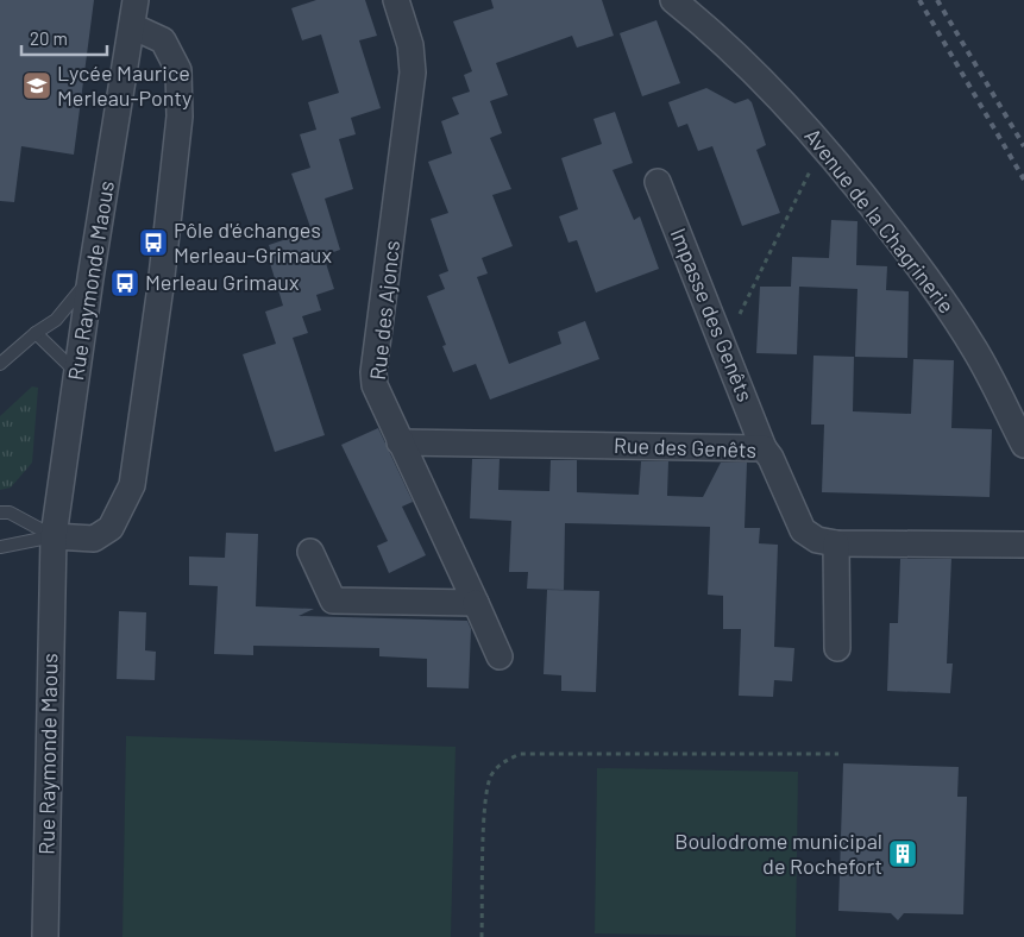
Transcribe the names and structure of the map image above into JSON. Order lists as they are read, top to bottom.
{
  "streets": {
    "street": [
      "Avenue de la Chagrinerie",
      "Rue Raymonde Maous",
      "Rue des Ajoncs",
      "Impasse des Genêts",
      "Rue des Genêts"
    ]
  },
  "crossings": [
    ["Rue des Ajoncs", "Rue des Genêts"],
    ["Impasse des Genêts", "Rue des Genêts"]
  ],
  "places": {
    "school or university": ["Lycée Maurice Merleau-Ponty"],
    "bus stop": ["Pôle d'échanges Merleau-Grimaux", "Merleau Grimaux"],
    "building": ["Boulodrome municipal de Rochefort"]
  },
  "scale_bar": "20 m"
}
